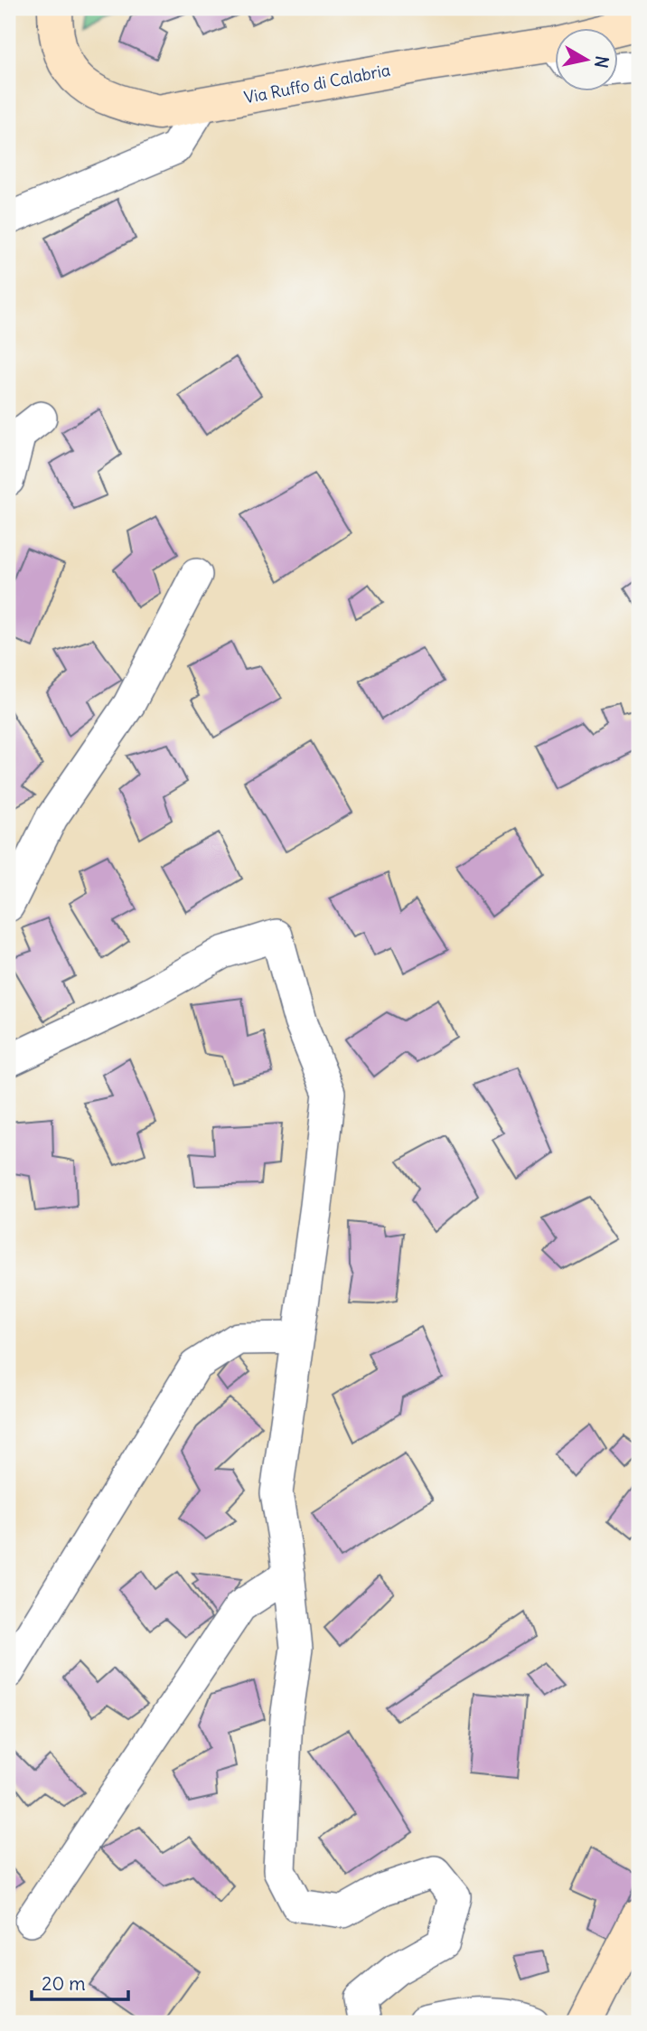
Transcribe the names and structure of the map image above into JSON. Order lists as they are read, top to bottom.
{
  "streets": {
    "street": ["Via Ruffo di Calabria"]
  },
  "scale_bar": "20 m",
  "north": "right"
}
